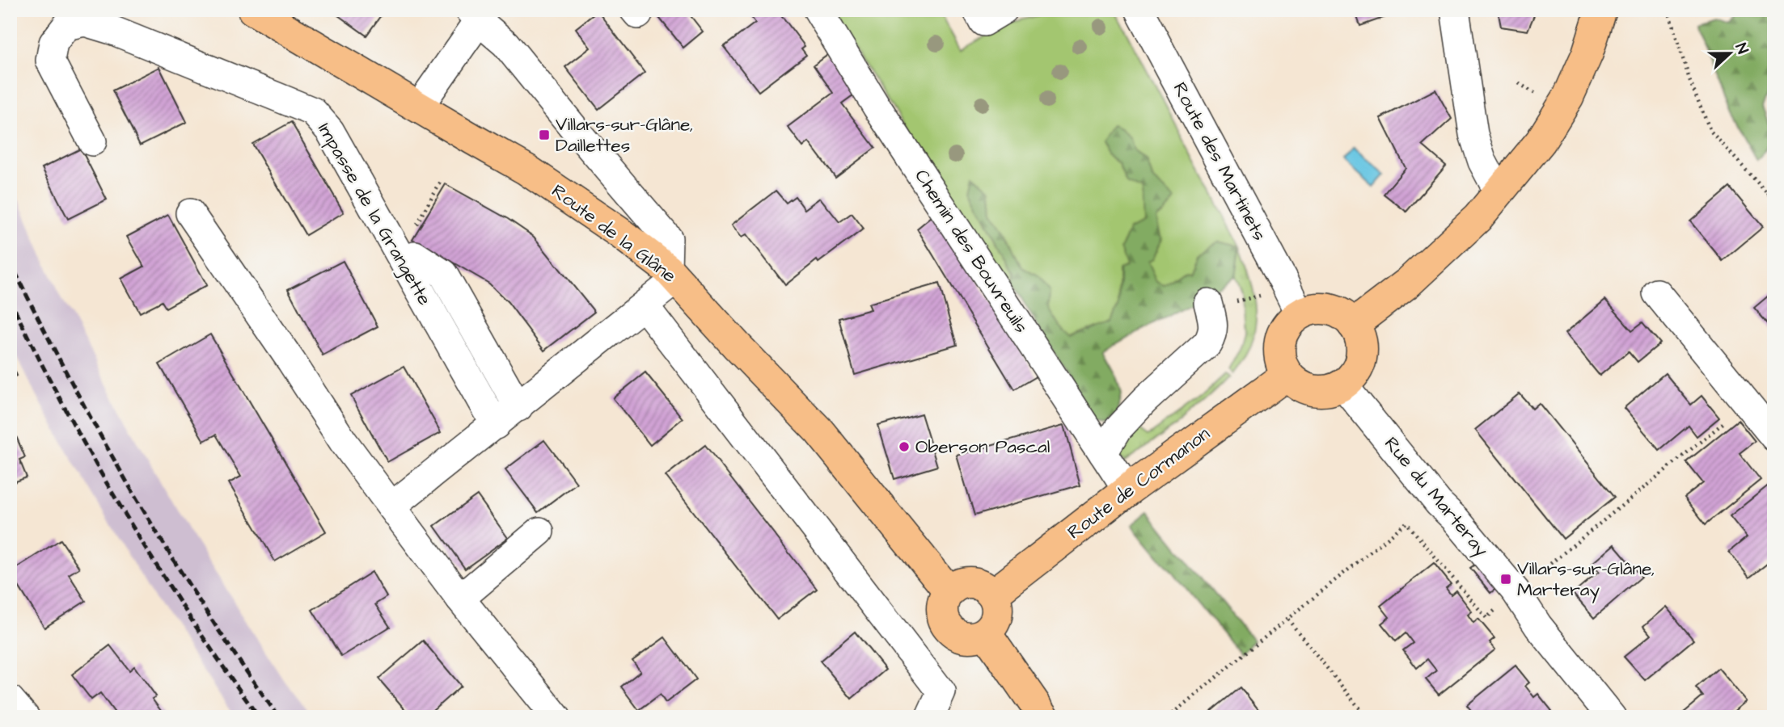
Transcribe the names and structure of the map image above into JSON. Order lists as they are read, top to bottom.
{
  "streets": {
    "main road": ["Route de la Glâne", "Route de Cormanon"],
    "street": [
      "Route des Martinets",
      "Impasse de la Grangette",
      "Chemin des Bouvreuils",
      "Rue du Marteray"
    ]
  },
  "crossings": [
    ["Route des Martinets", "Route de Cormanon"],
    ["Route des Martinets", "Rue du Marteray"],
    ["Route de la Glâne", "Route de Cormanon"],
    ["Chemin des Bouvreuils", "Route de Cormanon"],
    ["Route de Cormanon", "Rue du Marteray"]
  ],
  "places": {
    "transit": ["Villars-sur-Glâne, Daillettes", "Villars-sur-Glâne, Marteray"],
    "other": ["Oberson Pascal"]
  },
  "north": "right"
}
